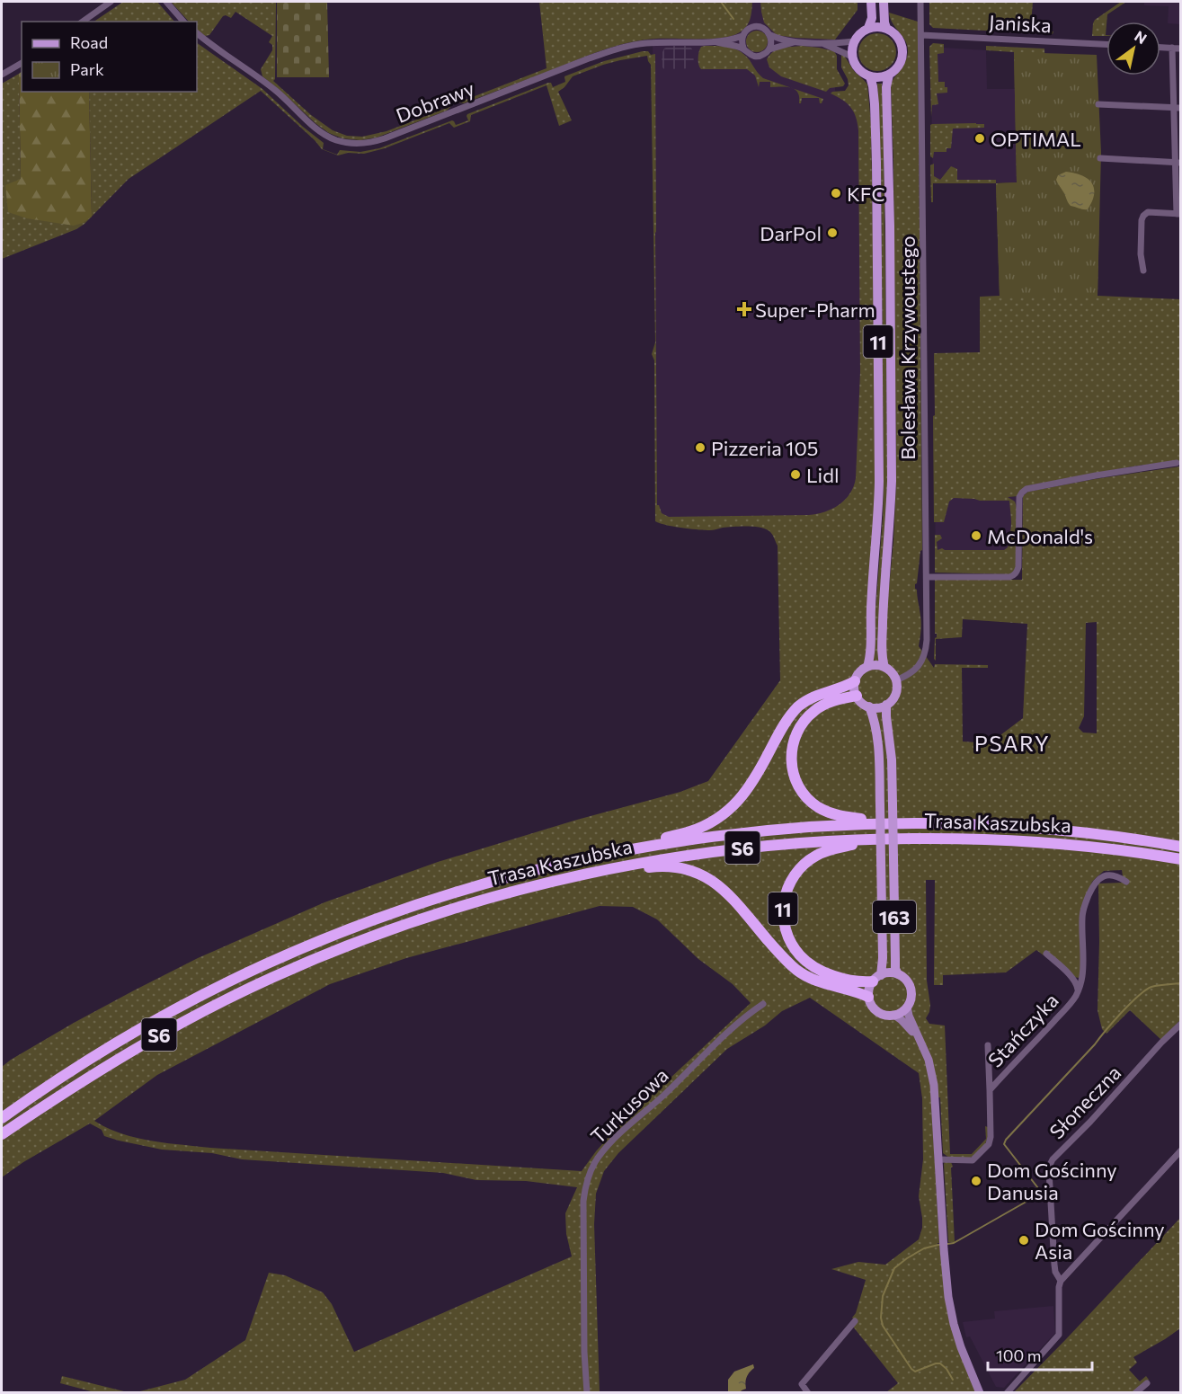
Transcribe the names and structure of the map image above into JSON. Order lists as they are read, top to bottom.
{
  "streets": {
    "highway": ["11", "Trasa Kaszubska", "S6"],
    "main road": ["163"],
    "street": [
      "Janiska",
      "Dobrawy",
      "Bolesława Krzywoustego",
      "Stańczyka",
      "Słoneczna",
      "Turkusowa"
    ]
  },
  "crossings": [
    ["Janiska", "Bolesława Krzywoustego"],
    ["Dobrawy", "11"],
    ["11", "Bolesława Krzywoustego"],
    ["11", "Trasa Kaszubska"],
    ["11", "163"],
    ["Bolesława Krzywoustego", "163"],
    ["163", "Stańczyka"]
  ],
  "districts": ["PSARY"],
  "places": {
    "other": [
      "OPTIMAL",
      "KFC",
      "DarPol",
      "Pizzeria 105",
      "Lidl",
      "McDonald's",
      "Dom Gościnny Danusia",
      "Dom Gościnny Asia"
    ],
    "health": ["Super-Pharm"]
  },
  "legend": ["Road", "Park"],
  "scale_bar": "100 m",
  "north": "top right"
}
